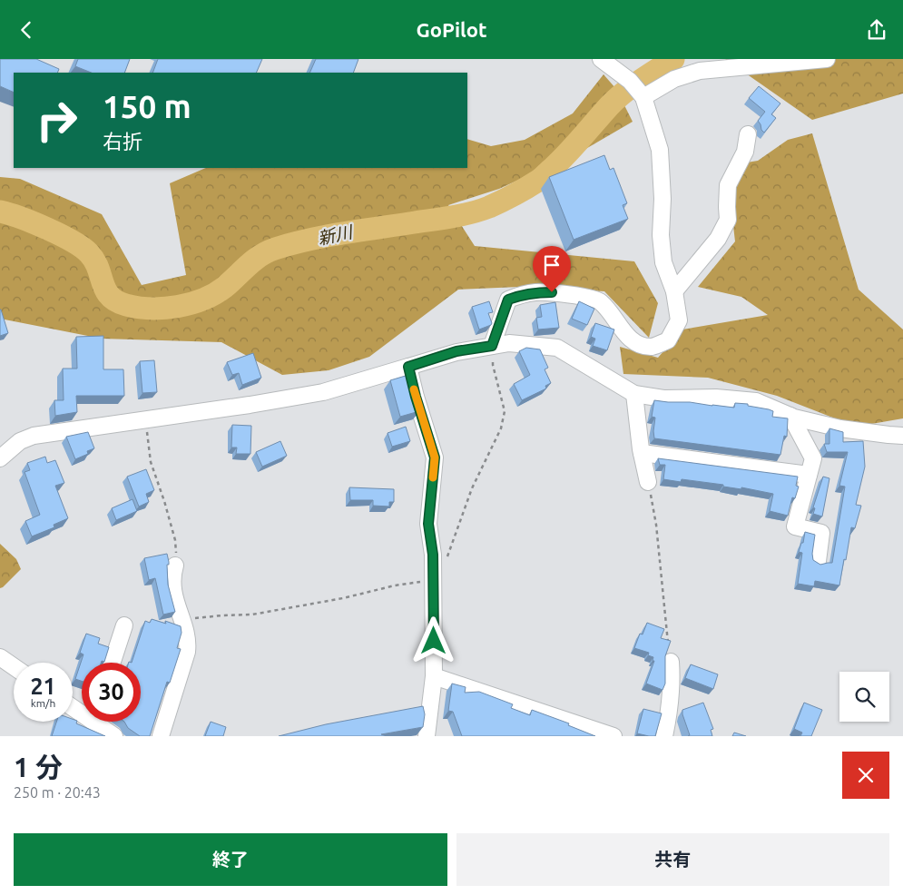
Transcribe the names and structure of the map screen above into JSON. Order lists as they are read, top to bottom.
{
  "water": ["新川"],
  "page": {
    "header": "GoPilot",
    "turn": ["150 m", "右折"],
    "speed": "21 km/h",
    "limit": "30",
    "heading": ["1 分", "250 m · 20:43"],
    "buttons": ["終了", "共有"]
  }
}
